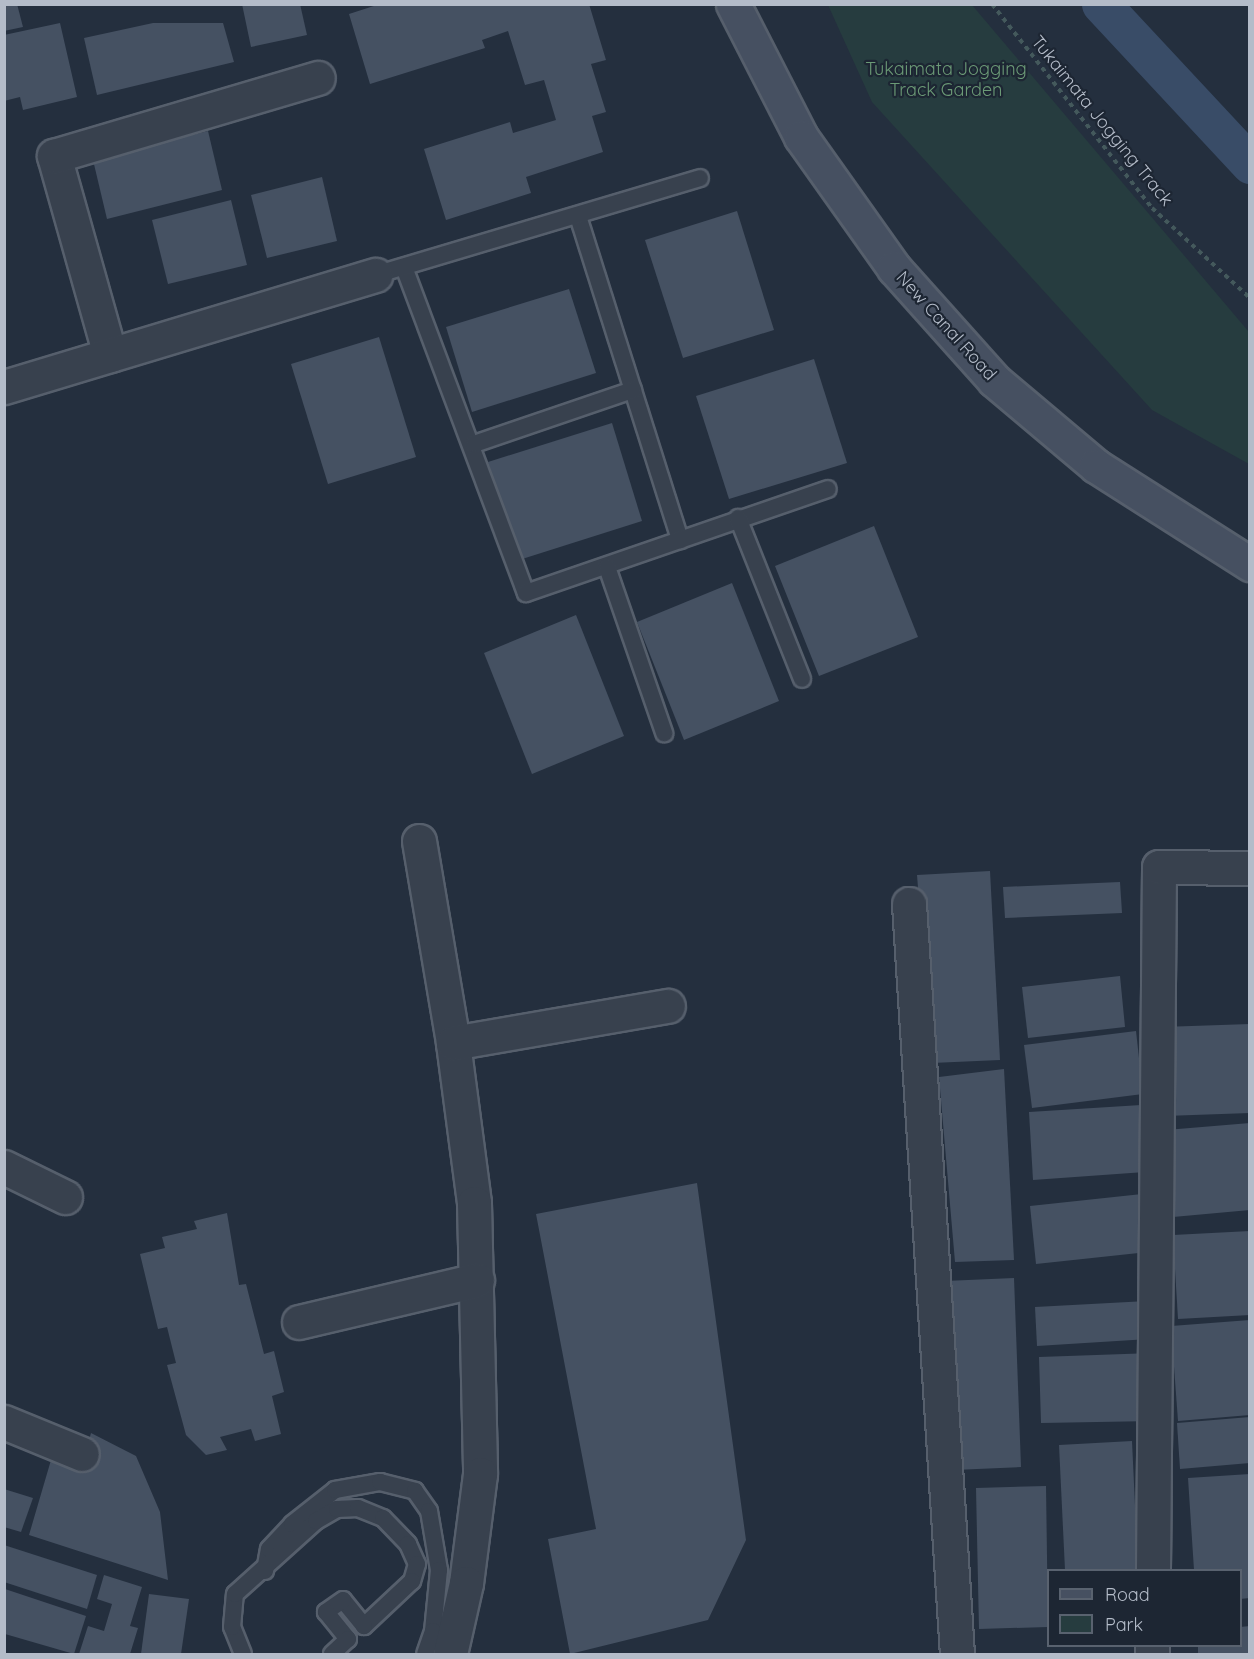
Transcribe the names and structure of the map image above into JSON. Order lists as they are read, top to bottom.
{
  "streets": {
    "street": ["New Canal Road"],
    "path": ["Tukaimata Jogging Track"]
  },
  "parks": ["Tukaimata Jogging Track Garden"],
  "legend": ["Road", "Park"]
}
